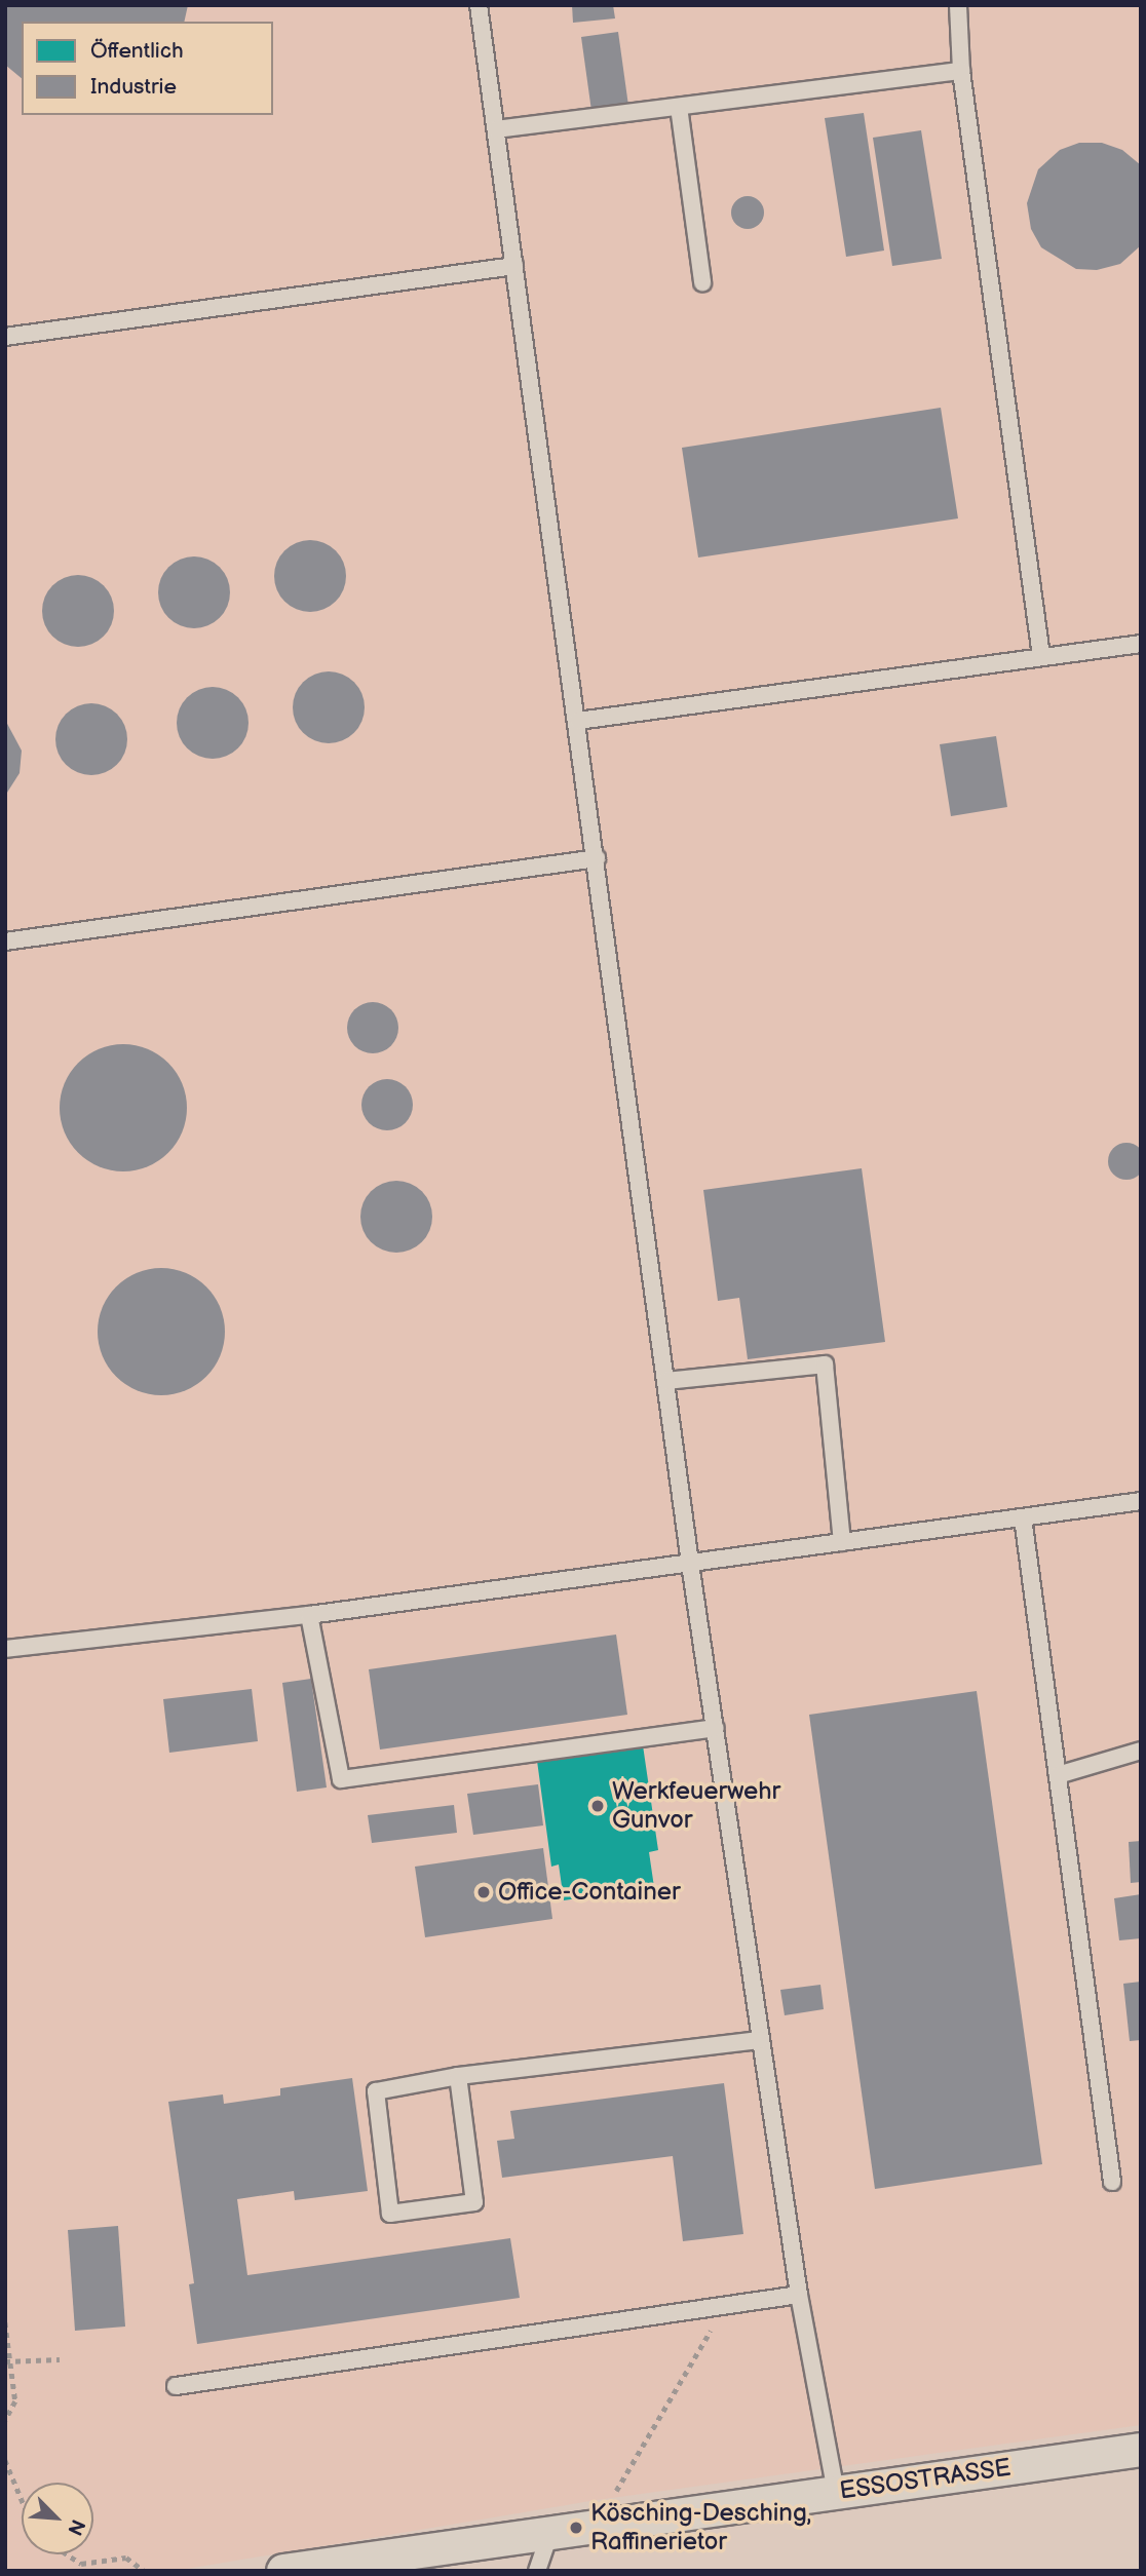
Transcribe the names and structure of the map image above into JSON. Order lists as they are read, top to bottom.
{
  "streets": {
    "street": ["ESSOSTRASSE"]
  },
  "places": ["Werkfeuerwehr Gunvor", "Office-Container", "Kösching-Desching, Raffinerietor"],
  "legend": ["Öffentlich", "Industrie"],
  "north": "bottom right"
}
